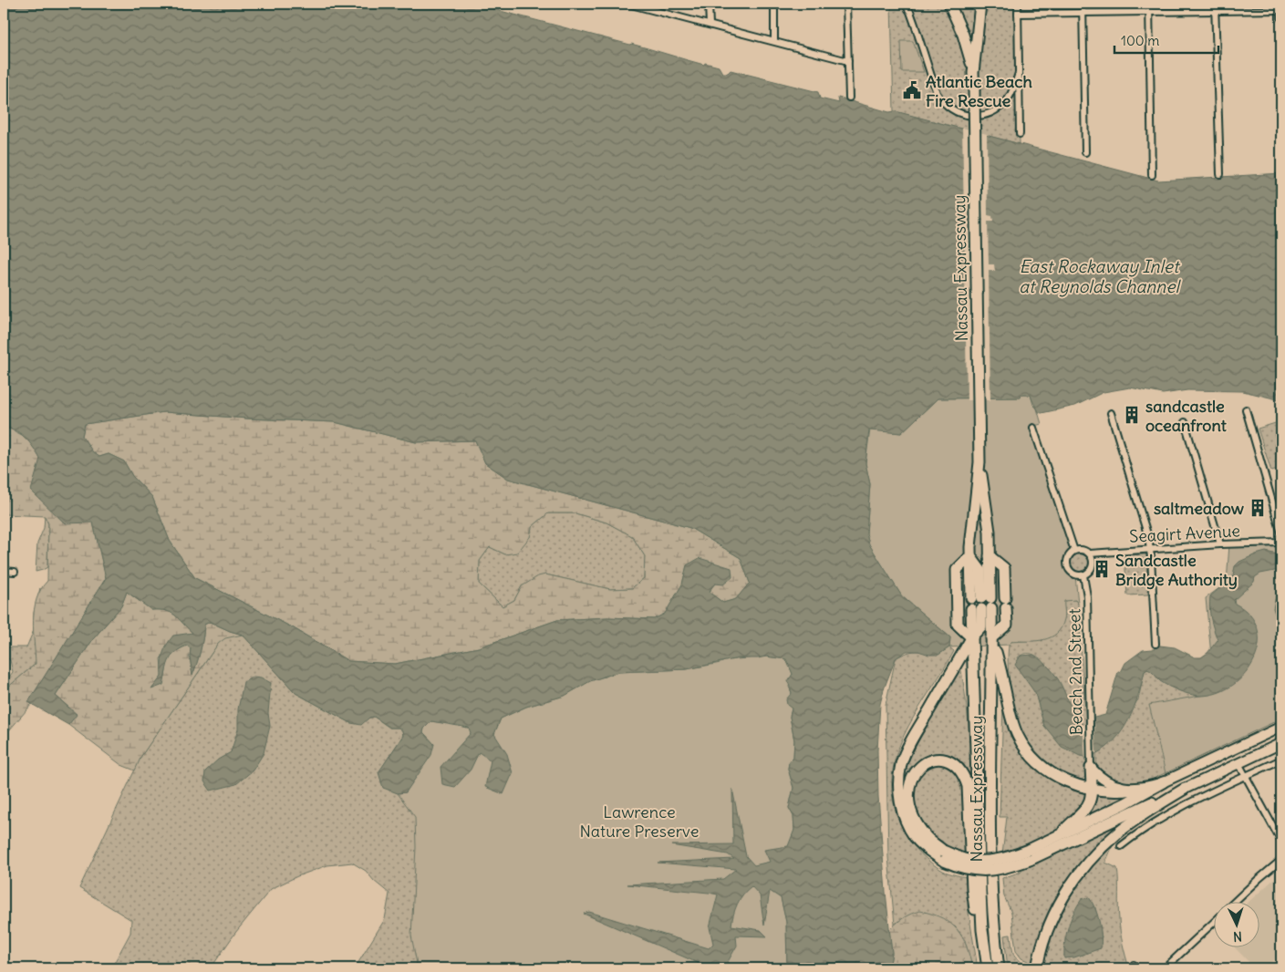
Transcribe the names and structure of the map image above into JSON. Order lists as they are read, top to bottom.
{
  "streets": {
    "highway": ["Nassau Expressway"],
    "street": ["Seagirt Avenue", "Beach 2nd Street"]
  },
  "crossings": [
    ["Seagirt Avenue", "Beach 2nd Street"]
  ],
  "water": ["East Rockaway Inlet at Reynolds Channel"],
  "parks": ["Lawrence Nature Preserve"],
  "places": {
    "public building": ["Atlantic Beach Fire Rescue"],
    "building": ["sandcastle oceanfront", "saltmeadow", "Sandcastle Bridge Authority"]
  },
  "scale_bar": "100 m",
  "north": "bottom"
}
